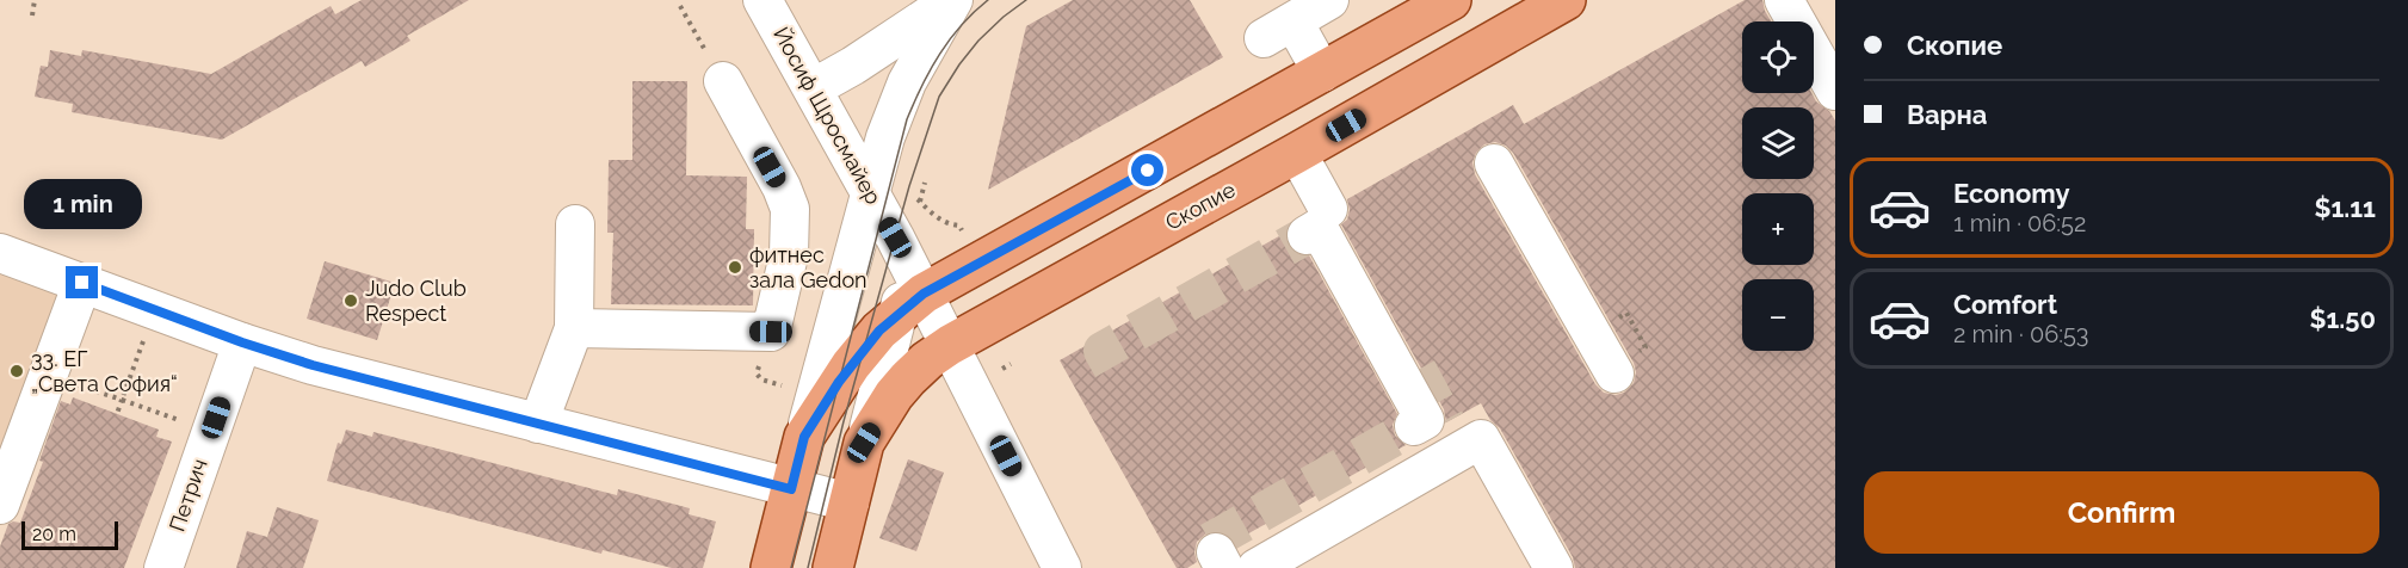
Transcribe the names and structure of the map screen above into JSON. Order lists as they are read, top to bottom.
{
  "streets": {
    "main road": ["Скопие"],
    "street": ["Йосиф Щросмайер", "Петрич"]
  },
  "crossings": [
    ["Йосиф Щросмайер", "Скопие"]
  ],
  "places": ["фитнес зала Gedon", "Judo Club Respect", "33. ЕГ „Света София“"],
  "scale_bar": "20 m",
  "page": {
    "banner": ["Скопие", "Варна"],
    "map_buttons": ["+", "−"],
    "list": [
      {
        "name": "Economy",
        "note": "1 min · 06:52",
        "value": "$1.11"
      },
      {
        "name": "Comfort",
        "note": "2 min · 06:53",
        "value": "$1.50"
      }
    ],
    "bubble": "1 min",
    "buttons": "Confirm",
    "scale": "20 m"
  }
}
